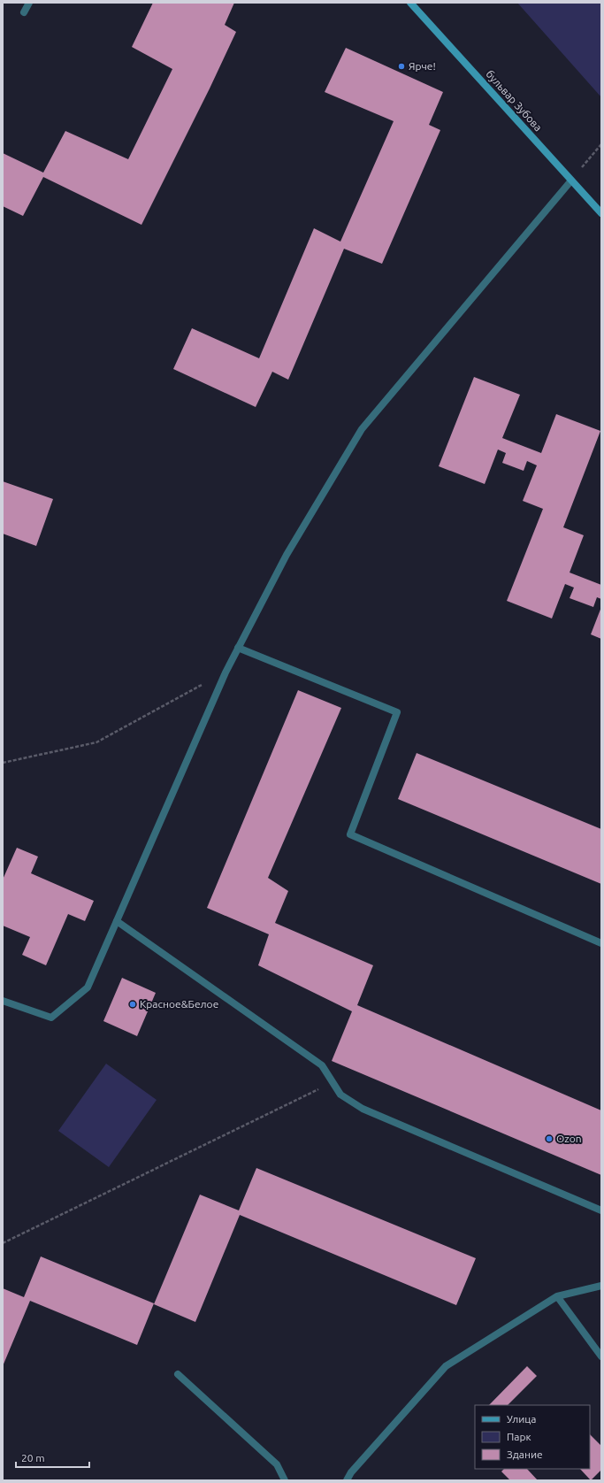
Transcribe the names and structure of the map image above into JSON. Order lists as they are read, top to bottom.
{
  "streets": {
    "street": ["бульвар Зубова"]
  },
  "places": ["Ярче!", "Красное&Белое", "Ozon"],
  "legend": ["Улица", "Парк", "Здание"],
  "scale_bar": "20 m"
}
